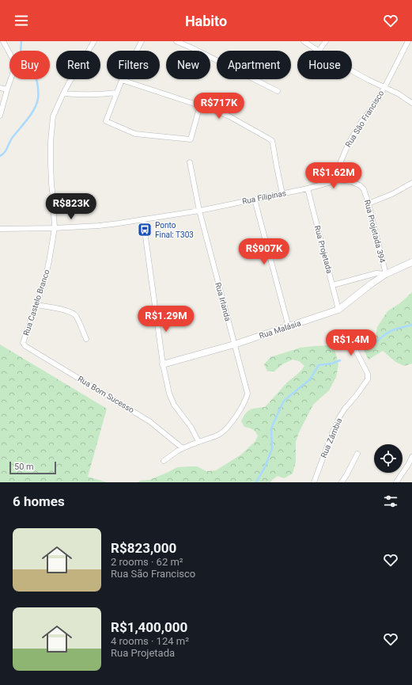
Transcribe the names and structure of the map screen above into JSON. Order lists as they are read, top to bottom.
{
  "streets": {
    "street": [
      "Rua São Francisco",
      "Rua Filipinas",
      "Rua Projetada 394",
      "Rua Projetada",
      "Rua Irlanda",
      "Rua Castelo Branco",
      "Rua Malásia",
      "Rua Bom Sucesso",
      "Rua Zâmbia"
    ]
  },
  "crossings": [
    ["Rua São Francisco", "Rua Filipinas"],
    ["Rua Filipinas", "Rua Projetada 394"],
    ["Rua Filipinas", "Rua Projetada"],
    ["Rua Filipinas", "Rua Irlanda"],
    ["Rua Projetada 394", "Rua Malásia"],
    ["Rua Projetada", "Rua Malásia"],
    ["Rua Irlanda", "Rua Malásia"],
    ["Rua Castelo Branco", "Rua Bom Sucesso"]
  ],
  "places": {
    "bus stop": ["Ponto Final: T303"]
  },
  "scale_bar": "50 m",
  "page": {
    "header": "Habito",
    "chip": [
      "Buy",
      "Rent",
      "Filters",
      "New",
      "Apartment",
      "House"
    ],
    "price": [
      "R$717K",
      "R$1.62M",
      "R$823K",
      "R$907K",
      "R$1.29M",
      "R$1.4M"
    ],
    "scale": "50 m",
    "heading": "6 homes",
    "list": [
      {
        "name": "R$823,000",
        "note": "2 rooms · 62 m² · Rua São Francisco"
      },
      {
        "name": "R$1,400,000",
        "note": "4 rooms · 124 m² · Rua Projetada"
      }
    ]
  }
}
